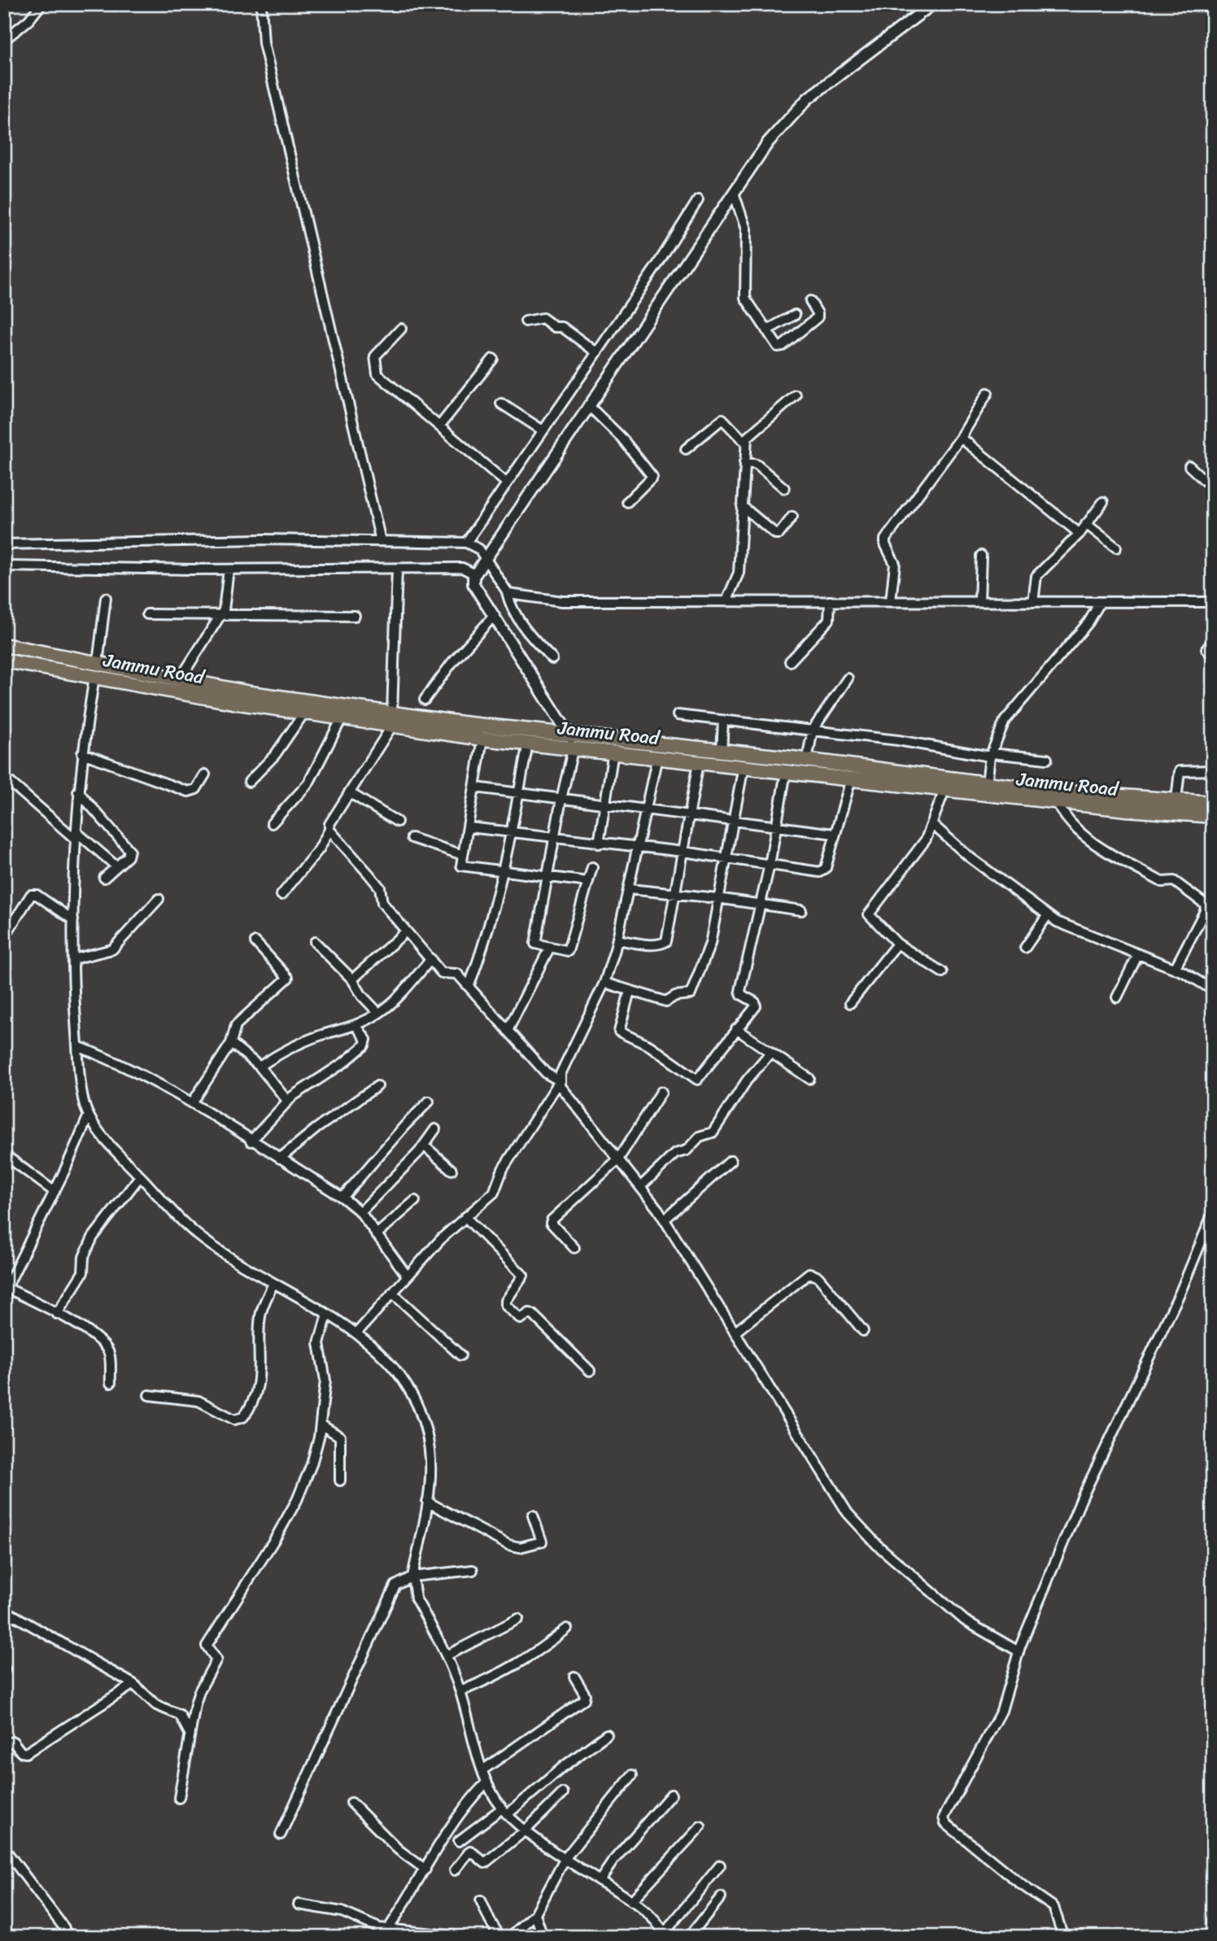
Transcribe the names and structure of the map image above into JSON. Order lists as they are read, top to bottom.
{
  "streets": {
    "main road": ["Jammu Road"]
  }
}
